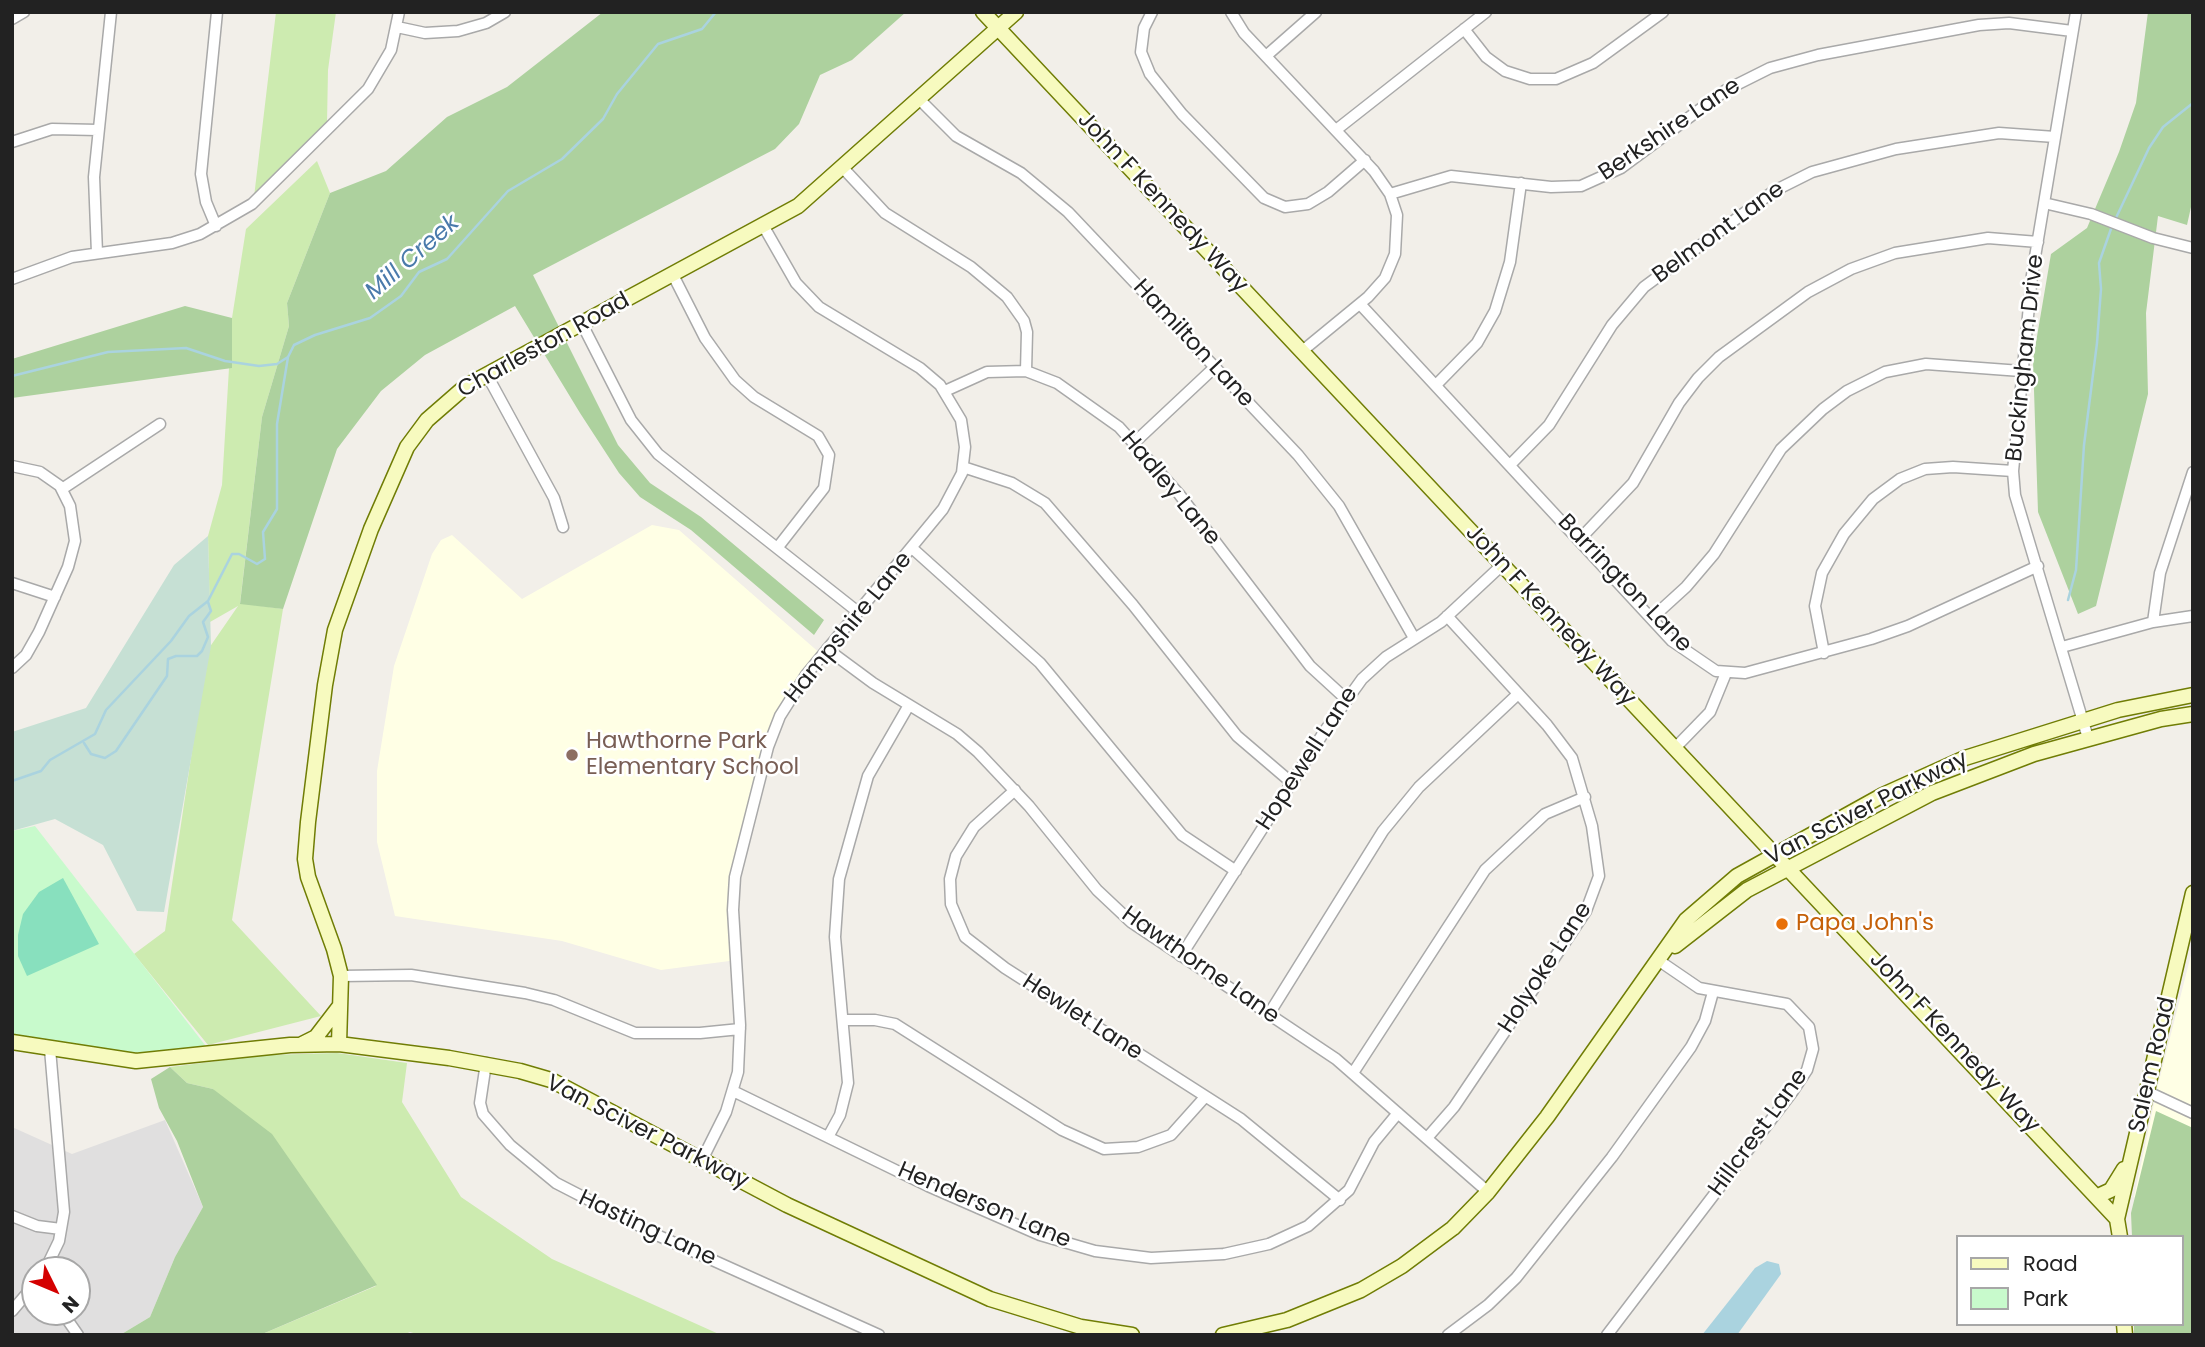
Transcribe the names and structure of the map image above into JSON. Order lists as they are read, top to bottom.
{
  "streets": {
    "street": [
      "Berkshire Lane",
      "John F Kennedy Way",
      "Belmont Lane",
      "Hamilton Lane",
      "Charleston Road",
      "Buckingham Drive",
      "Hadley Lane",
      "Barrington Lane",
      "Hampshire Lane",
      "Hopewell Lane",
      "Van Sciver Parkway",
      "Hawthorne Lane",
      "Holyoke Lane",
      "Hewlet Lane",
      "Salem Road",
      "Hillcrest Lane",
      "Henderson Lane",
      "Hasting Lane"
    ]
  },
  "crossings": [
    ["Berkshire Lane", "Buckingham Drive"],
    ["John F Kennedy Way", "Charleston Road"],
    ["John F Kennedy Way", "Hopewell Lane"],
    ["John F Kennedy Way", "Van Sciver Parkway"],
    ["John F Kennedy Way", "Salem Road"],
    ["Belmont Lane", "Buckingham Drive"],
    ["Belmont Lane", "Barrington Lane"],
    ["Hamilton Lane", "Charleston Road"],
    ["Hamilton Lane", "Hopewell Lane"],
    ["Charleston Road", "Hampshire Lane"],
    ["Charleston Road", "Van Sciver Parkway"],
    ["Buckingham Drive", "Van Sciver Parkway"],
    ["Hadley Lane", "Hampshire Lane"],
    ["Hadley Lane", "Hopewell Lane"],
    ["Hampshire Lane", "Van Sciver Parkway"],
    ["Hampshire Lane", "Hawthorne Lane"],
    ["Hampshire Lane", "Henderson Lane"],
    ["Hopewell Lane", "Hawthorne Lane"],
    ["Hopewell Lane", "Holyoke Lane"],
    ["Van Sciver Parkway", "Hawthorne Lane"],
    ["Van Sciver Parkway", "Hillcrest Lane"],
    ["Van Sciver Parkway", "Hasting Lane"],
    ["Hawthorne Lane", "Holyoke Lane"],
    ["Hawthorne Lane", "Hewlet Lane"],
    ["Hawthorne Lane", "Henderson Lane"],
    ["Hewlet Lane", "Henderson Lane"]
  ],
  "water": ["Mill Creek"],
  "places": ["Hawthorne Park Elementary School", "Papa John's"],
  "legend": ["Road", "Park"],
  "north": "bottom right"
}
